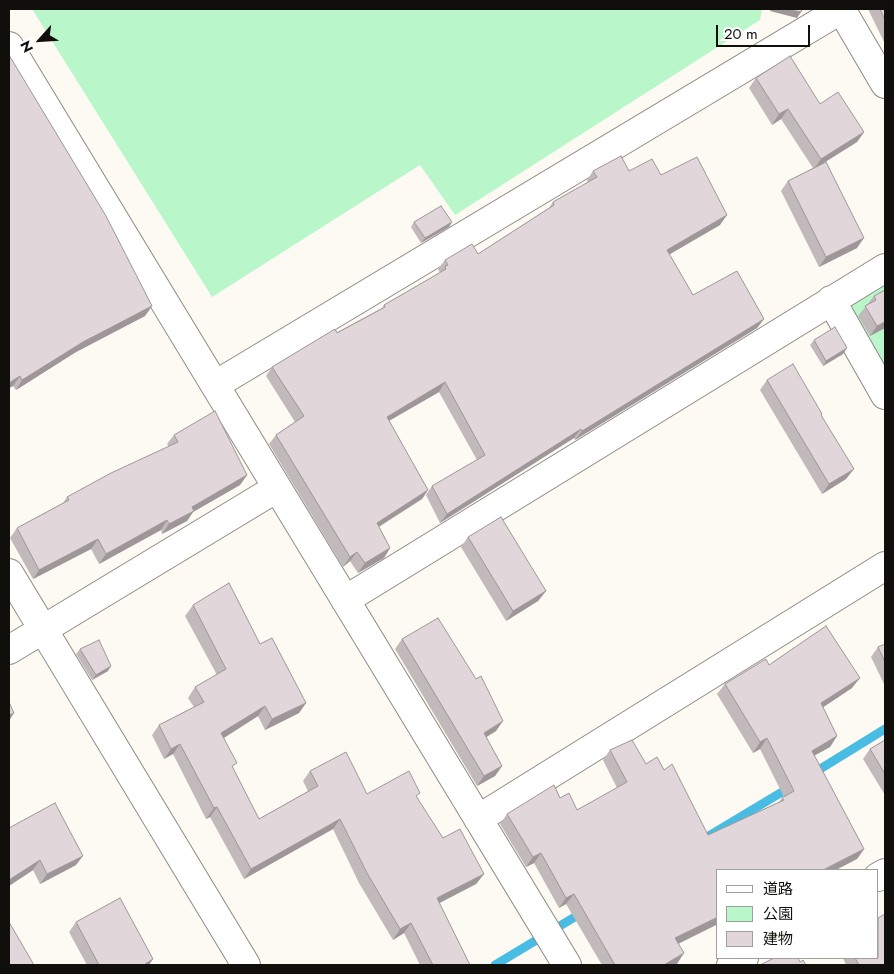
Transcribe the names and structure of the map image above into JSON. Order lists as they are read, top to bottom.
{
  "legend": ["道路", "公園", "建物"],
  "scale_bar": "20 m",
  "north": "bottom left"
}
